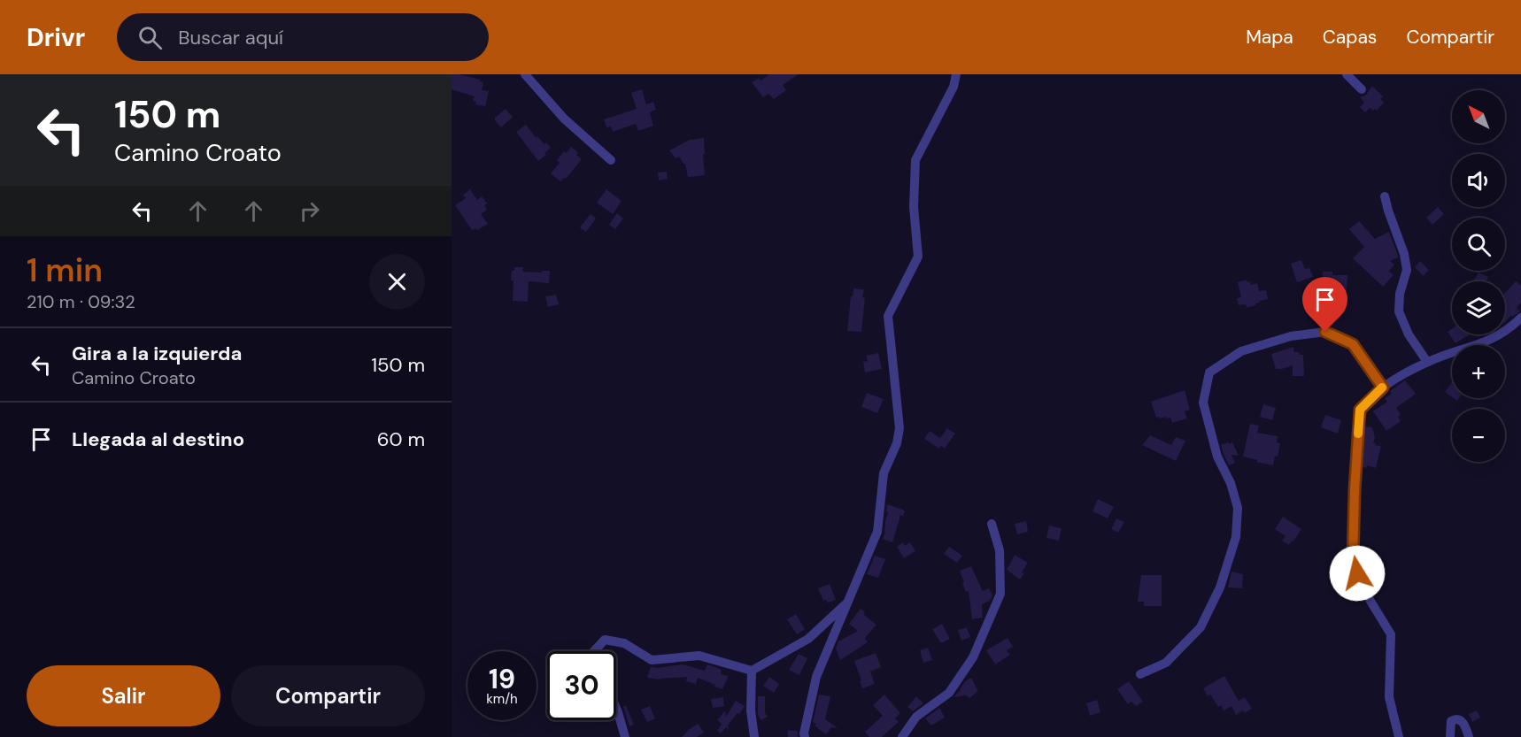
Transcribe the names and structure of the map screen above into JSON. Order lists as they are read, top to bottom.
{
  "north": "top left",
  "page": {
    "header": "Drivr",
    "search": "Buscar aquí",
    "nav": ["Mapa", "Capas", "Compartir"],
    "turn": ["150 m", "Camino Croato"],
    "map_buttons": ["+", "−"],
    "heading": ["1 min", "210 m · 09:32"],
    "list": [
      {
        "name": "Gira a la izquierda",
        "note": "Camino Croato",
        "value": "150 m"
      },
      {
        "name": "Llegada al destino",
        "value": "60 m"
      }
    ],
    "speed": "19 km/h",
    "limit": "30",
    "buttons": ["Salir", "Compartir"]
  }
}
